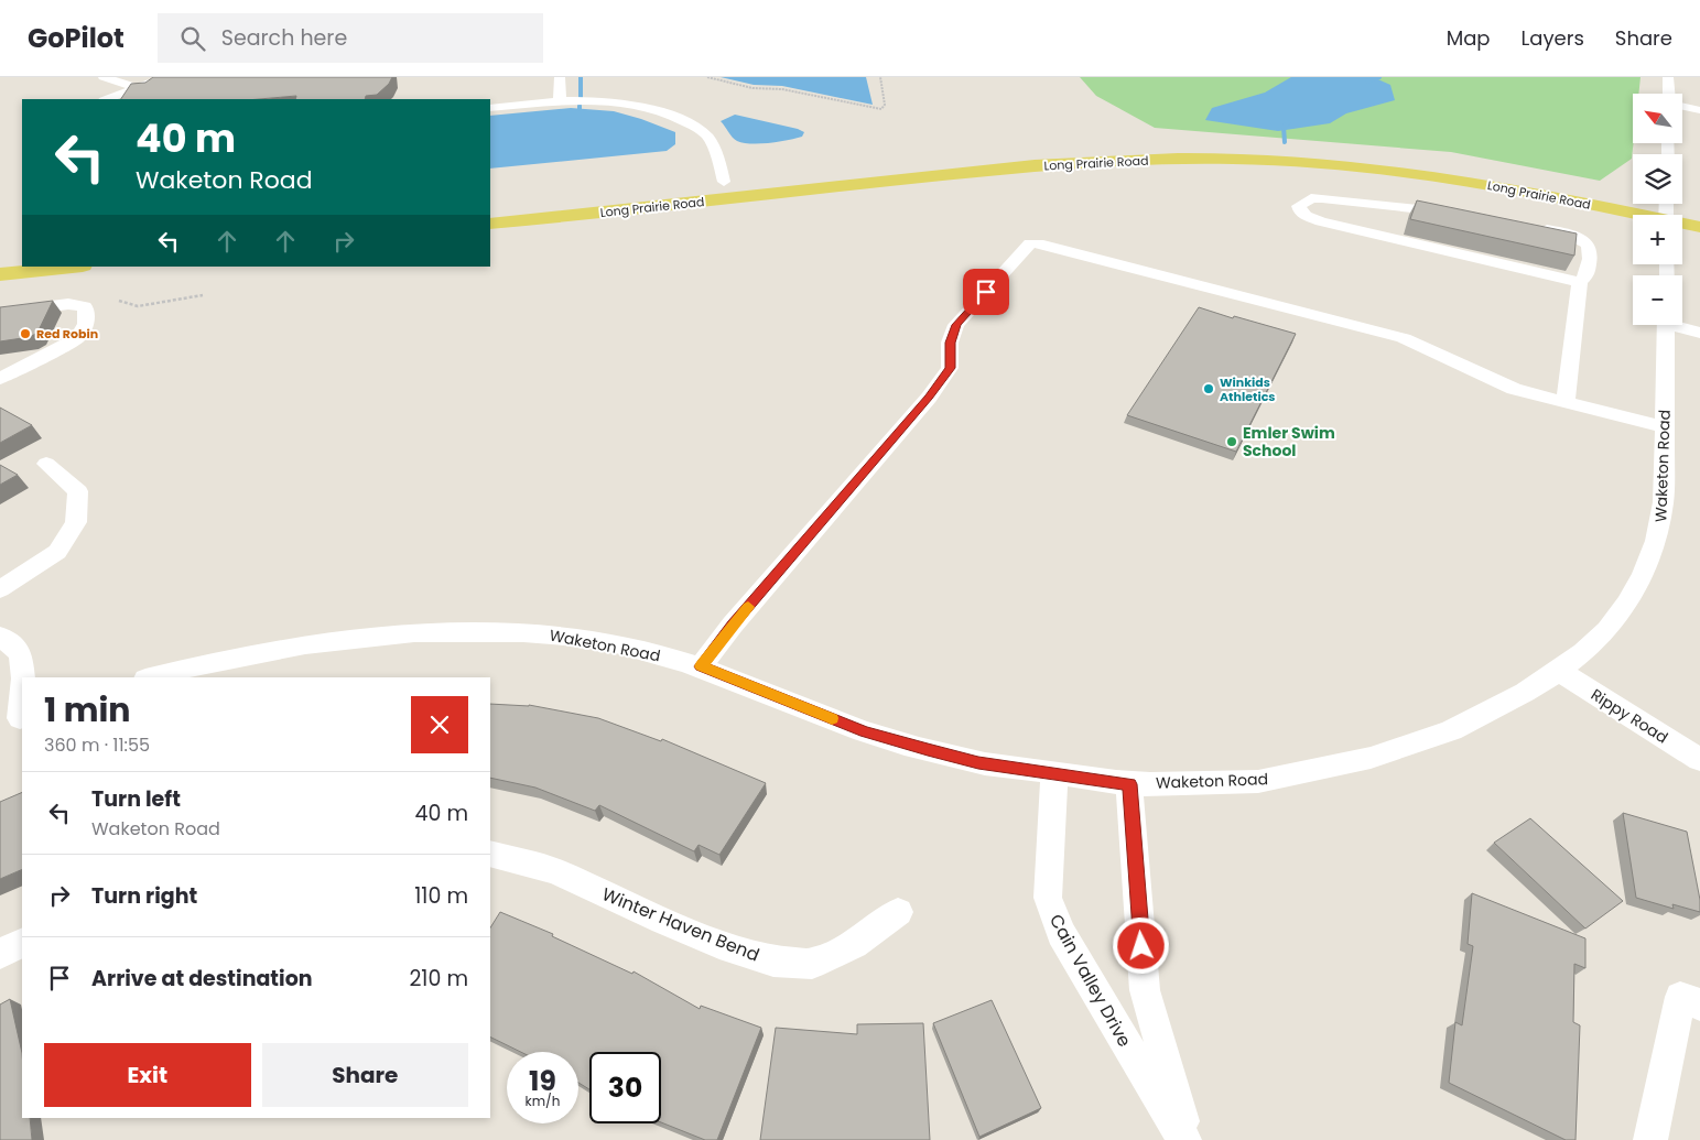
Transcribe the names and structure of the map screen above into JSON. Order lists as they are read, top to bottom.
{
  "streets": {
    "main road": ["Long Prairie Road"],
    "street": [
      "Waketon Road",
      "Rippy Road",
      "Winter Haven Bend",
      "Cain Valley Drive"
    ]
  },
  "crossings": [
    ["Waketon Road", "Rippy Road"],
    ["Waketon Road", "Cain Valley Drive"]
  ],
  "places": ["Red Robin", "Winkids Athletics", "Emler Swim School"],
  "north": "top left",
  "page": {
    "header": "GoPilot",
    "search": "Search here",
    "nav": ["Map", "Layers", "Share"],
    "map_buttons": ["+", "−"],
    "turn": ["40 m", "Waketon Road"],
    "heading": ["1 min", "360 m · 11:55"],
    "list": [
      {
        "name": "Turn left",
        "note": "Waketon Road",
        "value": "40 m"
      },
      {
        "name": "Turn right",
        "value": "110 m"
      },
      {
        "name": "Arrive at destination",
        "value": "210 m"
      }
    ],
    "buttons": ["Exit", "Share"],
    "speed": "19 km/h",
    "limit": "30"
  }
}
